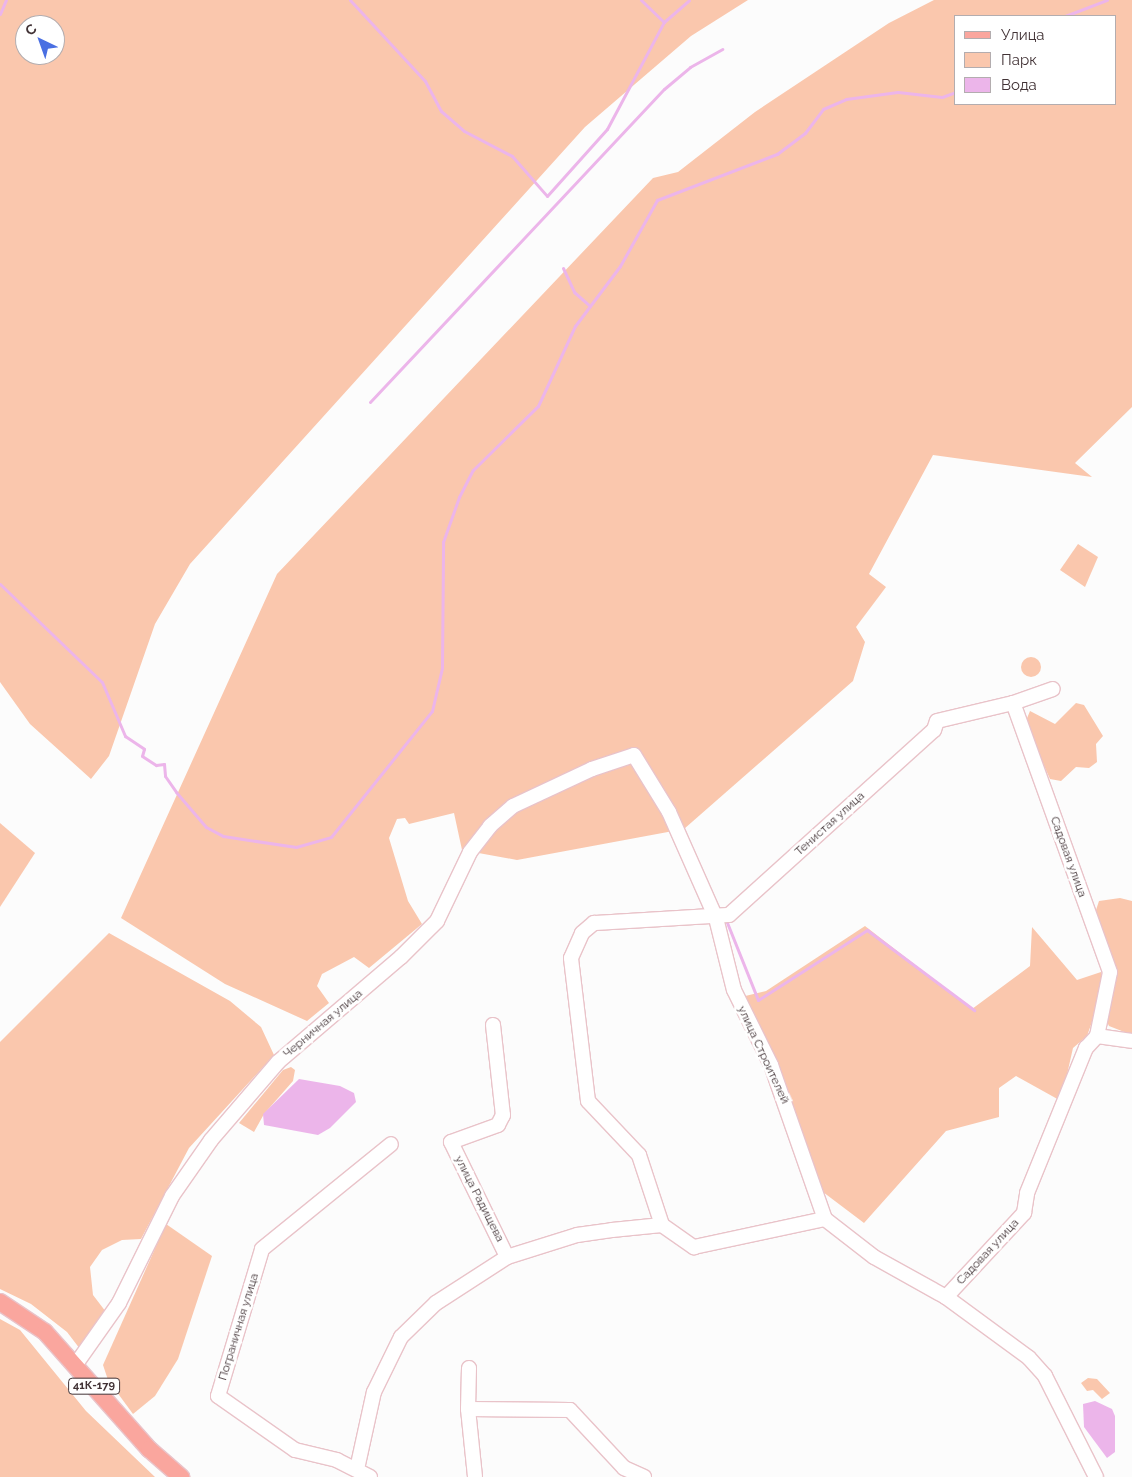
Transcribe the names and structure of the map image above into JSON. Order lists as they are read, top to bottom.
{
  "streets": {
    "main road": ["41К-179"],
    "street": [
      "Тенистая улица",
      "Садовая улица",
      "Черничная улица",
      "улица Строителей",
      "улица Радищева",
      "Пограничная улица"
    ]
  },
  "crossings": [
    ["Тенистая улица", "Садовая улица"],
    ["Тенистая улица", "улица Строителей"],
    ["Черничная улица", "улица Строителей"],
    ["Черничная улица", "41К-179"]
  ],
  "legend": ["Улица", "Парк", "Вода"],
  "north": "top left"
}
